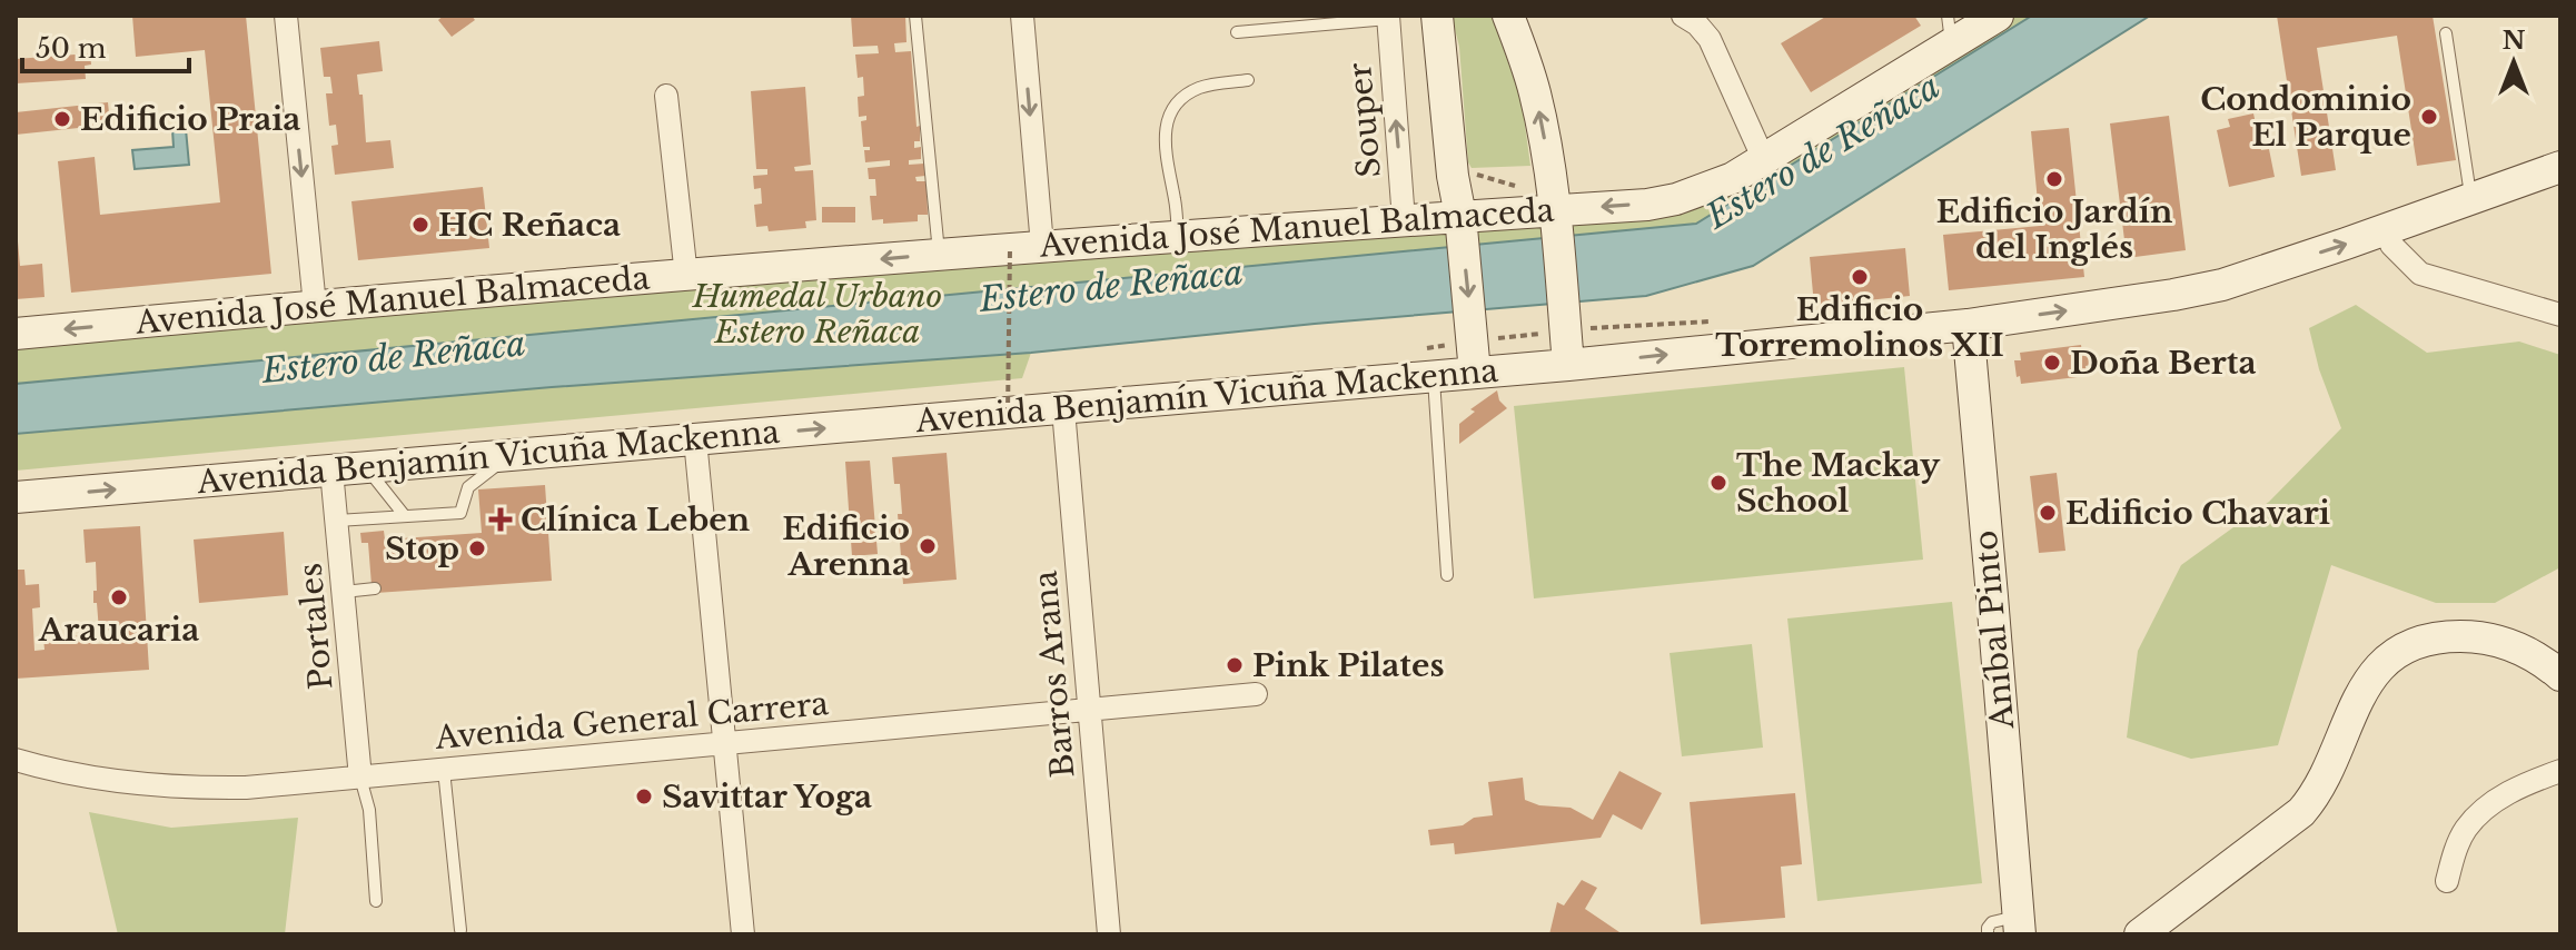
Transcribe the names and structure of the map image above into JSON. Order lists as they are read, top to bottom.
{
  "streets": {
    "main road": ["Avenida José Manuel Balmaceda", "Avenida Benjamín Vicuña Mackenna", "Aníbal Pinto"],
    "street": [
      "Souper",
      "Portales",
      "Barros Arana",
      "Avenida General Carrera"
    ]
  },
  "crossings": [
    ["Souper", "Avenida José Manuel Balmaceda"],
    ["Avenida Benjamín Vicuña Mackenna", "Portales"],
    ["Avenida Benjamín Vicuña Mackenna", "Aníbal Pinto"],
    ["Avenida Benjamín Vicuña Mackenna", "Barros Arana"],
    ["Portales", "Avenida General Carrera"],
    ["Barros Arana", "Avenida General Carrera"]
  ],
  "one_way": ["Souper", "Avenida José Manuel Balmaceda", "Avenida Benjamín Vicuña Mackenna"],
  "water": ["Estero de Reñaca"],
  "parks": ["Humedal Urbano Estero Reñaca"],
  "places": {
    "other": [
      "Condominio El Parque",
      "Edificio Praia",
      "Edificio Jardín del Inglés",
      "HC Reñaca",
      "Edificio Torremolinos XII",
      "Doña Berta",
      "The Mackay School",
      "Edificio Chavari",
      "Edificio Arenna",
      "Stop",
      "Araucaria",
      "Pink Pilates",
      "Savittar Yoga"
    ],
    "health": ["Clínica Leben"]
  },
  "scale_bar": "50 m",
  "north": "top"
}
